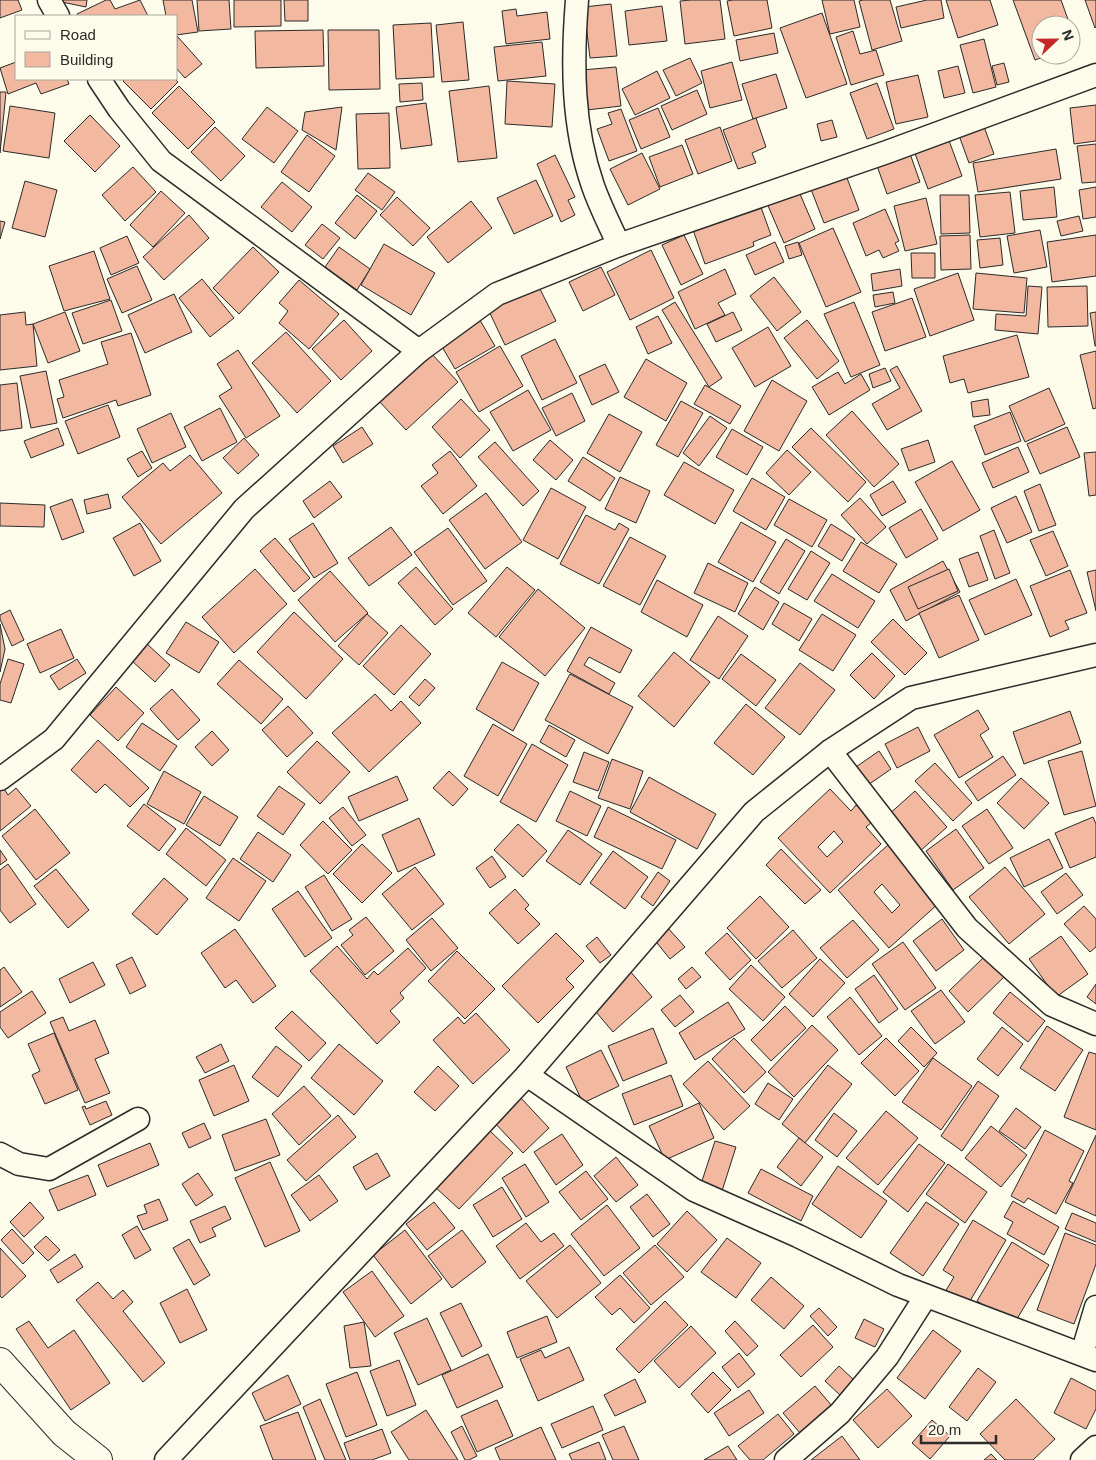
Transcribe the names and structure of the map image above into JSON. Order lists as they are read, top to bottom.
{
  "legend": ["Road", "Building"],
  "scale_bar": "20 m",
  "north": "right"
}
